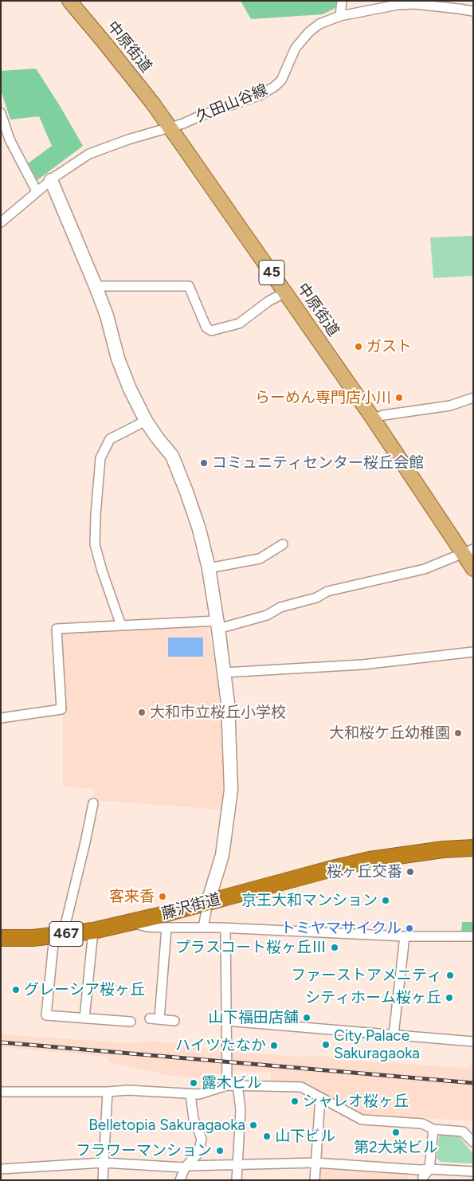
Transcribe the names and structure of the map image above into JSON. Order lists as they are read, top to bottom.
{
  "streets": {
    "highway": ["藤沢街道", "467"],
    "main road": ["中原街道", "45"],
    "street": ["久田山谷線"]
  },
  "crossings": [
    ["中原街道", "久田山谷線"]
  ],
  "places": [
    "ガスト",
    "らーめん専門店小川",
    "コミュニティセンター桜丘会館",
    "大和市立桜丘小学校",
    "大和桜ケ丘幼稚園",
    "桜ヶ丘交番",
    "客来香",
    "京王大和マンション",
    "トミヤマサイクル",
    "プラスコート桜ヶ丘Ⅲ",
    "ファーストアメニティ",
    "グレーシア桜ヶ丘",
    "シティホーム桜ヶ丘",
    "山下福田店舗",
    "City Palace Sakuragaoka",
    "ハイツたなか",
    "露木ビル",
    "シャレオ桜ヶ丘",
    "Belletopia Sakuragaoka",
    "第2大栄ビル",
    "山下ビル",
    "フラワーマンション"
  ]
}
